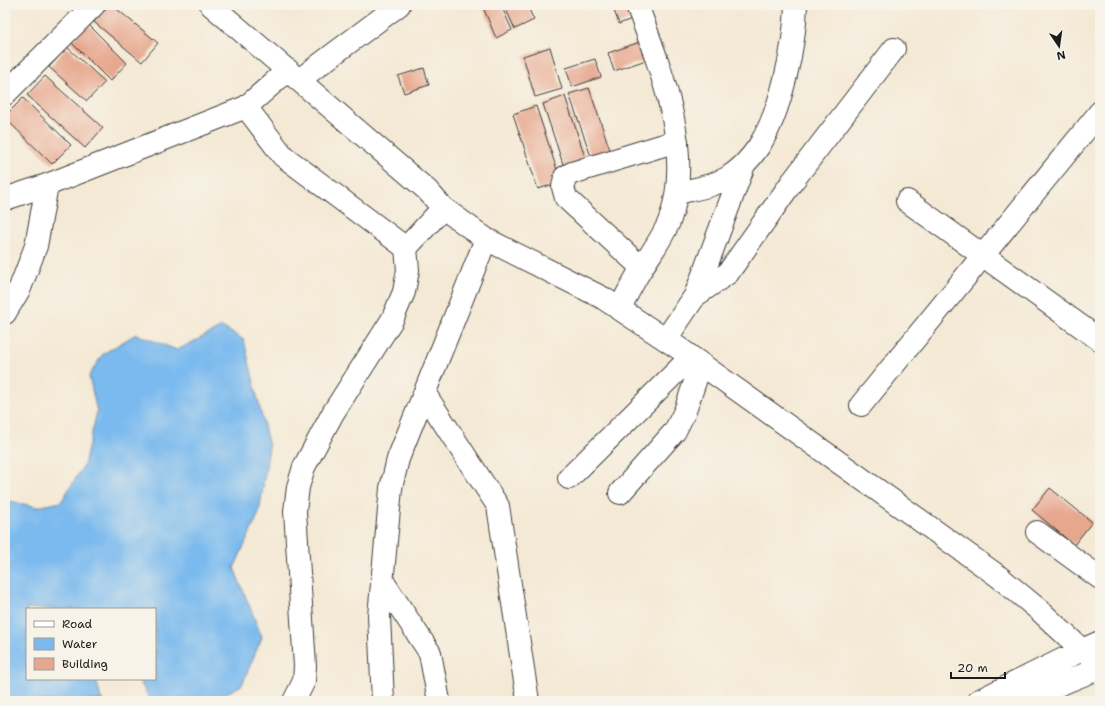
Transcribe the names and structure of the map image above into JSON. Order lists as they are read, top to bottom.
{
  "legend": ["Road", "Water", "Building"],
  "scale_bar": "20 m",
  "north": "bottom"
}
